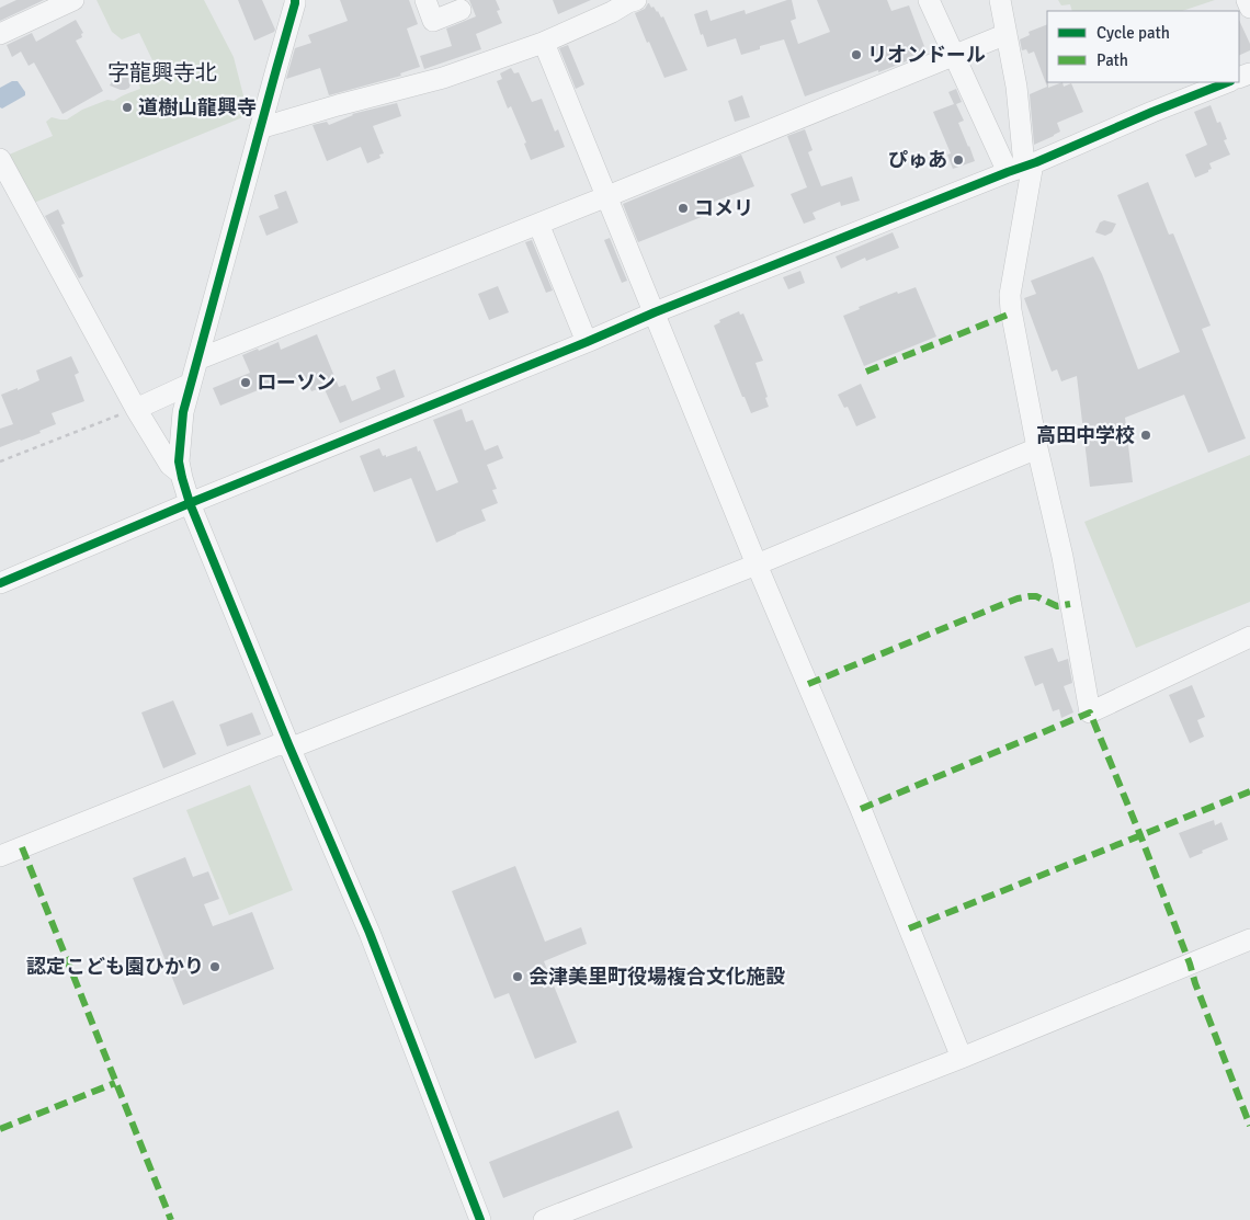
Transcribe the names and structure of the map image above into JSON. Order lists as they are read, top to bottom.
{
  "districts": ["字龍興寺北"],
  "places": [
    "リオンドール",
    "道樹山龍興寺",
    "ぴゅあ",
    "コメリ",
    "ローソン",
    "高田中学校",
    "認定こども園ひかり",
    "会津美里町役場複合文化施設"
  ],
  "legend": ["Cycle path", "Path"]
}
